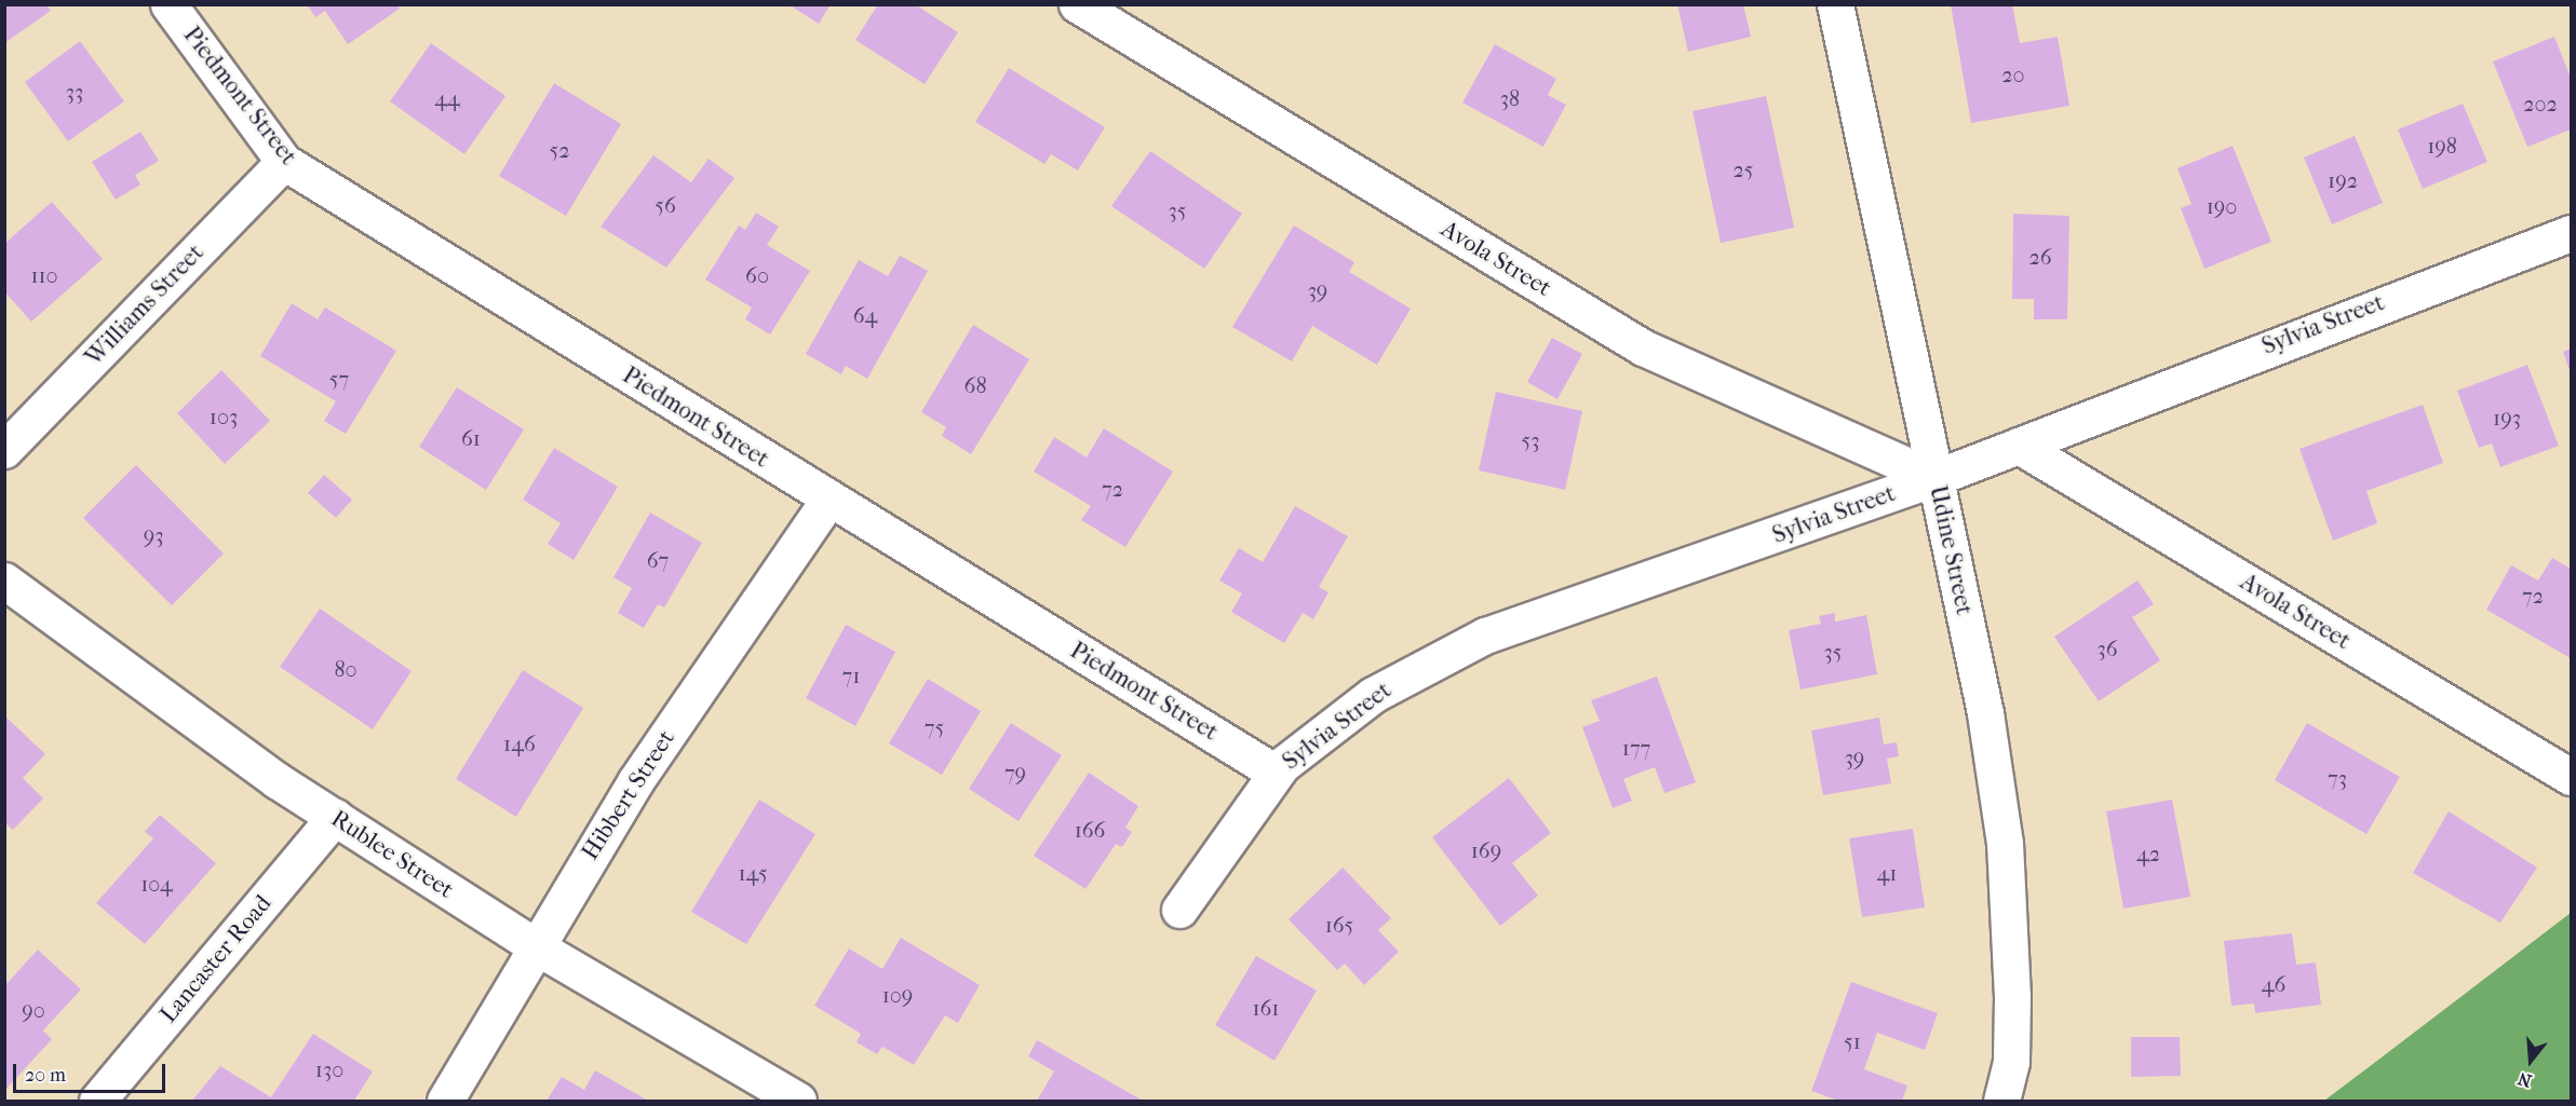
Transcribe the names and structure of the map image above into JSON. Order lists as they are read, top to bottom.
{
  "streets": {
    "street": [
      "Piedmont Street",
      "Avola Street",
      "Williams Street",
      "Sylvia Street",
      "Udine Street",
      "Hibbert Street",
      "Rublee Street",
      "Lancaster Road"
    ]
  },
  "crossings": [
    ["Piedmont Street", "Williams Street"],
    ["Piedmont Street", "Sylvia Street"],
    ["Piedmont Street", "Hibbert Street"],
    ["Avola Street", "Sylvia Street"],
    ["Avola Street", "Udine Street"],
    ["Sylvia Street", "Udine Street"],
    ["Hibbert Street", "Rublee Street"],
    ["Rublee Street", "Lancaster Road"]
  ],
  "house_numbers": [
    "20",
    "33",
    "44",
    "38",
    "202",
    "198",
    "52",
    "25",
    "192",
    "56",
    "190",
    "35",
    "26",
    "110",
    "60",
    "39",
    "64",
    "57",
    "68",
    "103",
    "193",
    "61",
    "53",
    "72",
    "93",
    "67",
    "72",
    "36",
    "35",
    "80",
    "71",
    "75",
    "146",
    "177",
    "39",
    "79",
    "73",
    "166",
    "169",
    "42",
    "145",
    "41",
    "104",
    "165",
    "46",
    "109",
    "161",
    "90",
    "51",
    "130"
  ],
  "scale_bar": "20 m",
  "north": "bottom"
}
